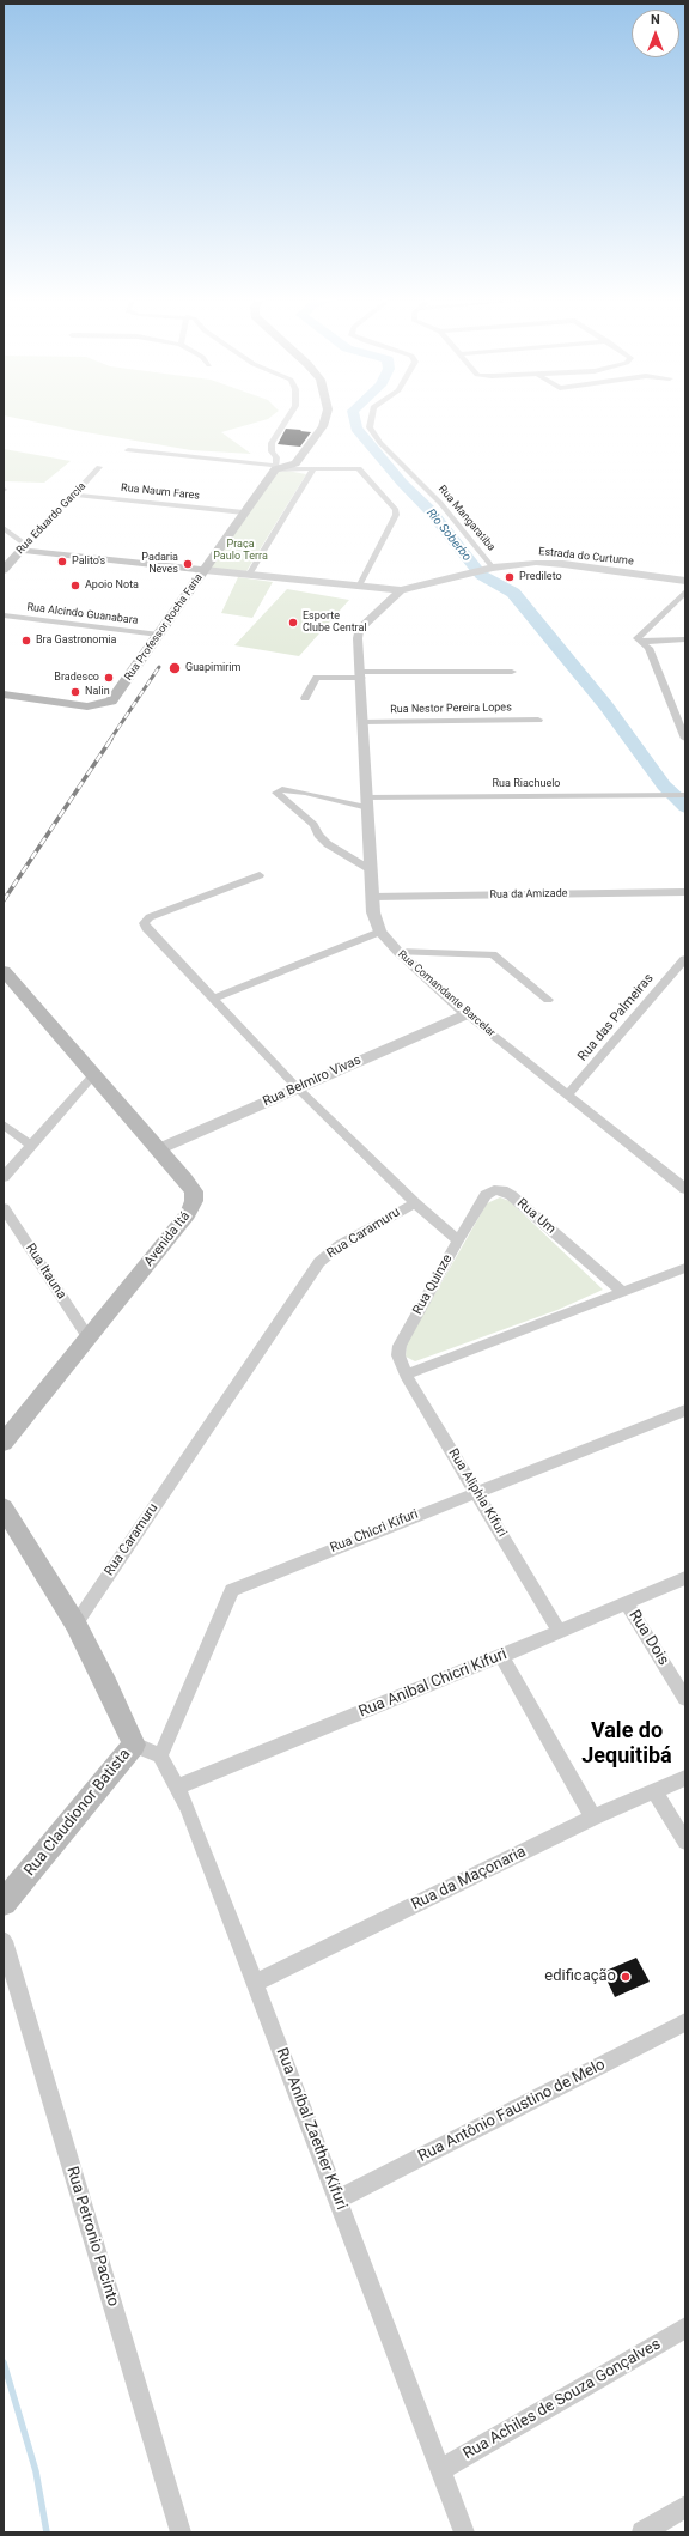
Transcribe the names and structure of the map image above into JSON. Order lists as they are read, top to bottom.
{
  "streets": {
    "main road": [
      "Rua Eduardo Garcia",
      "Rua Professor Rocha Faria",
      "Avenida Itá",
      "Rua Claudionor Batista"
    ],
    "street": [
      "Rua Naum Fares",
      "Rua Mangaratiba",
      "Estrada do Curtume",
      "Rua Alcindo Guanabara",
      "Rua Nestor Pereira Lopes",
      "Rua Riachuelo",
      "Rua da Amizade",
      "Rua Comandante Barcelar",
      "Rua das Palmeiras",
      "Rua Belmiro Vivas",
      "Rua Um",
      "Rua Caramuru",
      "Rua Itauna",
      "Rua Quinze",
      "Rua Aliphia Kifuri",
      "Rua Chicri Kifuri",
      "Rua Dois",
      "Rua Anibal Chicri Kifuri",
      "Rua da Maçonaria",
      "Rua Antônio Faustino de Melo",
      "Rua Aníbal Zaether Kifuri",
      "Rua Petronio Pacinto",
      "Rua Achiles de Souza Gonçalves"
    ]
  },
  "crossings": [
    ["Rua Naum Fares", "Rua Eduardo Garcia"],
    ["Rua Naum Fares", "Rua Professor Rocha Faria"],
    ["Rua Mangaratiba", "Estrada do Curtume"],
    ["Estrada do Curtume", "Rua Comandante Barcelar"],
    ["Rua Alcindo Guanabara", "Rua Professor Rocha Faria"],
    ["Rua Nestor Pereira Lopes", "Rua Comandante Barcelar"],
    ["Rua Riachuelo", "Rua Comandante Barcelar"],
    ["Rua da Amizade", "Rua Comandante Barcelar"],
    ["Rua Comandante Barcelar", "Rua das Palmeiras"],
    ["Rua Comandante Barcelar", "Rua Belmiro Vivas"],
    ["Rua Belmiro Vivas", "Rua Caramuru"],
    ["Rua Belmiro Vivas", "Avenida Itá"],
    ["Rua Um", "Rua Quinze"],
    ["Rua Caramuru", "Rua Quinze"],
    ["Avenida Itá", "Rua Itauna"],
    ["Rua Quinze", "Rua Aliphia Kifuri"],
    ["Rua Aliphia Kifuri", "Rua Chicri Kifuri"],
    ["Rua Aliphia Kifuri", "Rua Anibal Chicri Kifuri"],
    ["Rua Chicri Kifuri", "Rua Aníbal Zaether Kifuri"],
    ["Rua Dois", "Rua Anibal Chicri Kifuri"],
    ["Rua Anibal Chicri Kifuri", "Rua Aníbal Zaether Kifuri"],
    ["Rua da Maçonaria", "Rua Aníbal Zaether Kifuri"],
    ["Rua Antônio Faustino de Melo", "Rua Aníbal Zaether Kifuri"],
    ["Rua Aníbal Zaether Kifuri", "Rua Achiles de Souza Gonçalves"]
  ],
  "districts": ["Vale do Jequitibá"],
  "water": ["Rio Soberbo"],
  "parks": ["Praça Paulo Terra"],
  "places": [
    "Palito's",
    "Padaria Neves",
    "Predileto",
    "Apoio Nota",
    "Esporte Clube Central",
    "Bra Gastronomia",
    "Guapimirim",
    "Bradesco",
    "Nalin",
    "edificação"
  ],
  "north": "top"
}
